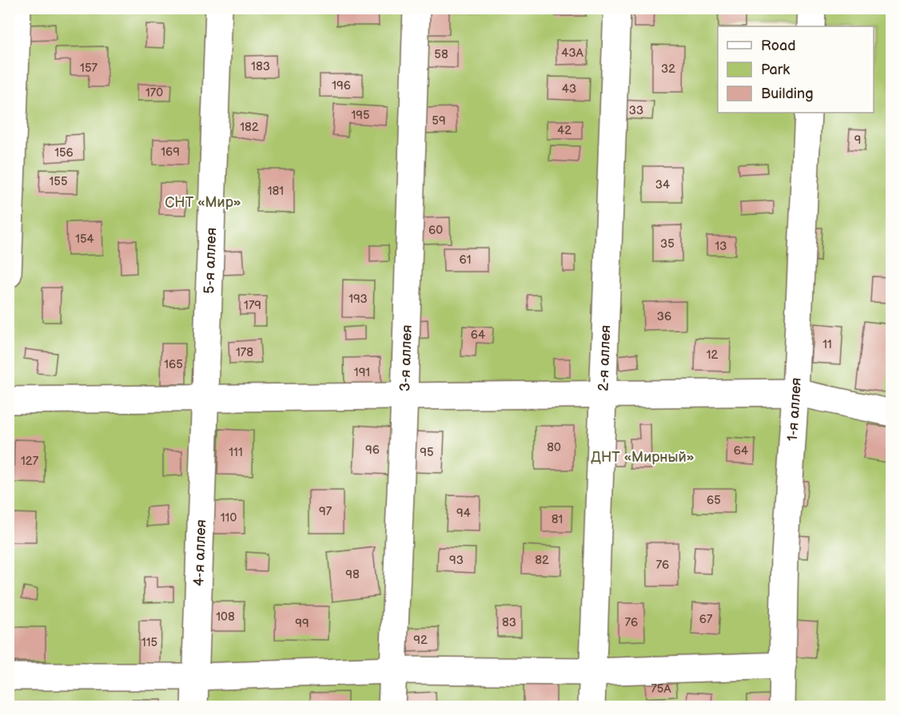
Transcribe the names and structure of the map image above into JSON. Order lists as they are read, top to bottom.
{
  "streets": {
    "street": [
      "5-я аллея",
      "3-я аллея",
      "2-я аллея",
      "1-я аллея",
      "4-я аллея"
    ]
  },
  "crossings": [
    ["5-я аллея", "4-я аллея"]
  ],
  "parks": ["СНТ «Мир»", "ДНТ «Мирный»"],
  "house_numbers": [
    "43А",
    "58",
    "183",
    "157",
    "32",
    "196",
    "43",
    "170",
    "33",
    "195",
    "59",
    "182",
    "42",
    "9",
    "169",
    "156",
    "155",
    "34",
    "181",
    "60",
    "154",
    "35",
    "13",
    "61",
    "193",
    "179",
    "36",
    "64",
    "11",
    "178",
    "12",
    "165",
    "191",
    "80",
    "96",
    "64",
    "111",
    "95",
    "127",
    "65",
    "97",
    "94",
    "110",
    "81",
    "93",
    "82",
    "76",
    "98",
    "108",
    "67",
    "83",
    "76",
    "99",
    "92",
    "115",
    "75А"
  ],
  "legend": ["Road", "Park", "Building"]
}
